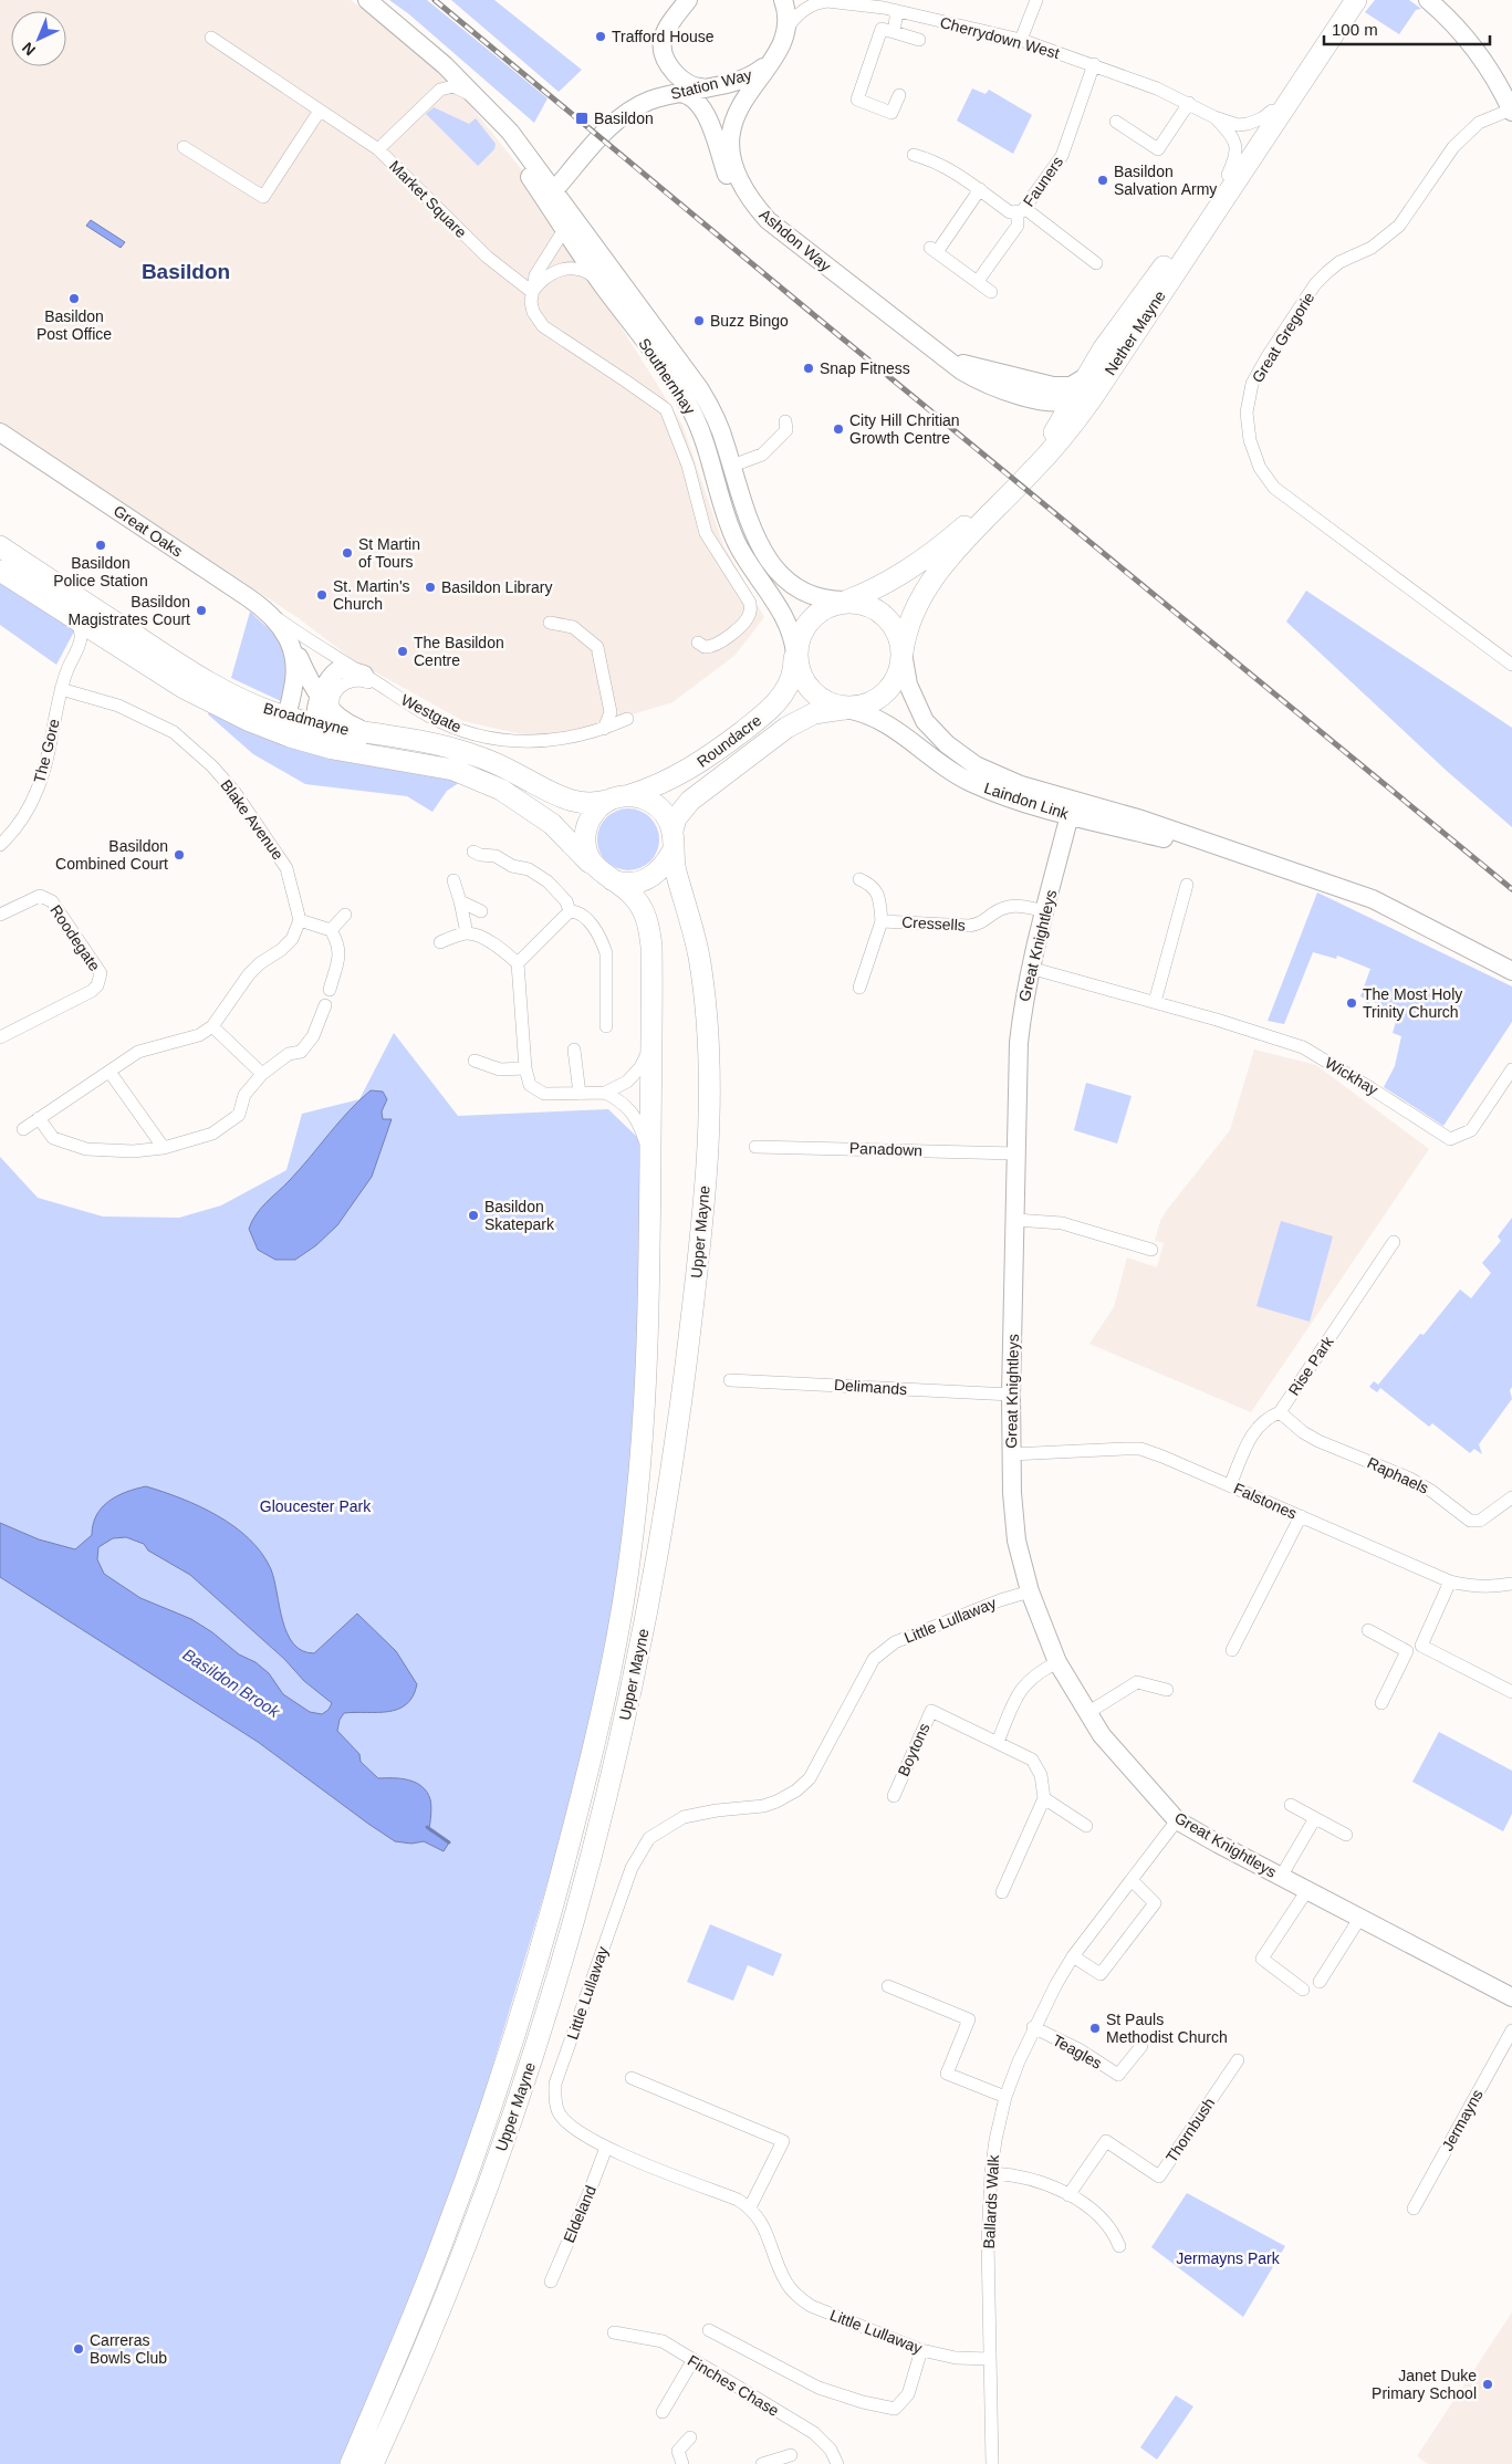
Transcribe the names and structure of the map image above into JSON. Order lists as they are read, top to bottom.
{
  "streets": {
    "main road": [
      "Nether Mayne",
      "Broadmayne",
      "Roundacre",
      "Upper Mayne"
    ],
    "street": [
      "Cherrydown West",
      "Station Way",
      "Fauners",
      "Market Square",
      "Ashdon Way",
      "Great Gregorie",
      "Southernhay",
      "Great Oaks",
      "Westgate",
      "The Gore",
      "Laindon Link",
      "Blake Avenue",
      "Cressells",
      "Roodegate",
      "Great Knightleys",
      "Wickhay",
      "Panadown",
      "Rise Park",
      "Delimands",
      "Raphaels",
      "Falstones",
      "Little Lullaway",
      "Boytons",
      "Teagles",
      "Jermayns",
      "Thornbush",
      "Ballards Walk",
      "Eldeland",
      "Finches Chase"
    ]
  },
  "crossings": [
    ["Cherrydown West", "Fauners"],
    ["Cherrydown West", "Ashdon Way"],
    ["Cherrydown West", "Nether Mayne"],
    ["Station Way", "Ashdon Way"],
    ["Station Way", "Southernhay"],
    ["Ashdon Way", "Nether Mayne"],
    ["Nether Mayne", "Southernhay"],
    ["Nether Mayne", "Roundacre"],
    ["Nether Mayne", "Laindon Link"],
    ["Southernhay", "Roundacre"],
    ["Southernhay", "Laindon Link"],
    ["Great Oaks", "Westgate"],
    ["Great Oaks", "Broadmayne"],
    ["Broadmayne", "Roundacre"],
    ["Broadmayne", "The Gore"],
    ["Broadmayne", "Upper Mayne"],
    ["Roundacre", "Laindon Link"],
    ["Roundacre", "Upper Mayne"],
    ["The Gore", "Blake Avenue"],
    ["Laindon Link", "Great Knightleys"],
    ["Cressells", "Great Knightleys"],
    ["Great Knightleys", "Wickhay"],
    ["Great Knightleys", "Panadown"],
    ["Great Knightleys", "Delimands"],
    ["Great Knightleys", "Falstones"],
    ["Great Knightleys", "Little Lullaway"],
    ["Great Knightleys", "Ballards Walk"],
    ["Rise Park", "Raphaels"],
    ["Rise Park", "Falstones"],
    ["Little Lullaway", "Ballards Walk"],
    ["Little Lullaway", "Eldeland"],
    ["Teagles", "Ballards Walk"]
  ],
  "districts": ["Basildon"],
  "water": ["Basildon Brook"],
  "parks": ["Gloucester Park", "Jermayns Park"],
  "places": {
    "other": [
      "Trafford House",
      "Basildon Salvation Army",
      "Basildon Post Office",
      "Buzz Bingo",
      "Snap Fitness",
      "City Hill Chritian Growth Centre",
      "Basildon Police Station",
      "St Martin of Tours",
      "Basildon Library",
      "St. Martin's Church",
      "Basildon Magistrates Court",
      "The Basildon Centre",
      "Basildon Combined Court",
      "The Most Holy Trinity Church",
      "Basildon Skatepark",
      "St Pauls Methodist Church",
      "Carreras Bowls Club",
      "Janet Duke Primary School"
    ],
    "transit": ["Basildon"]
  },
  "scale_bar": "100 m",
  "north": "bottom left"
}
